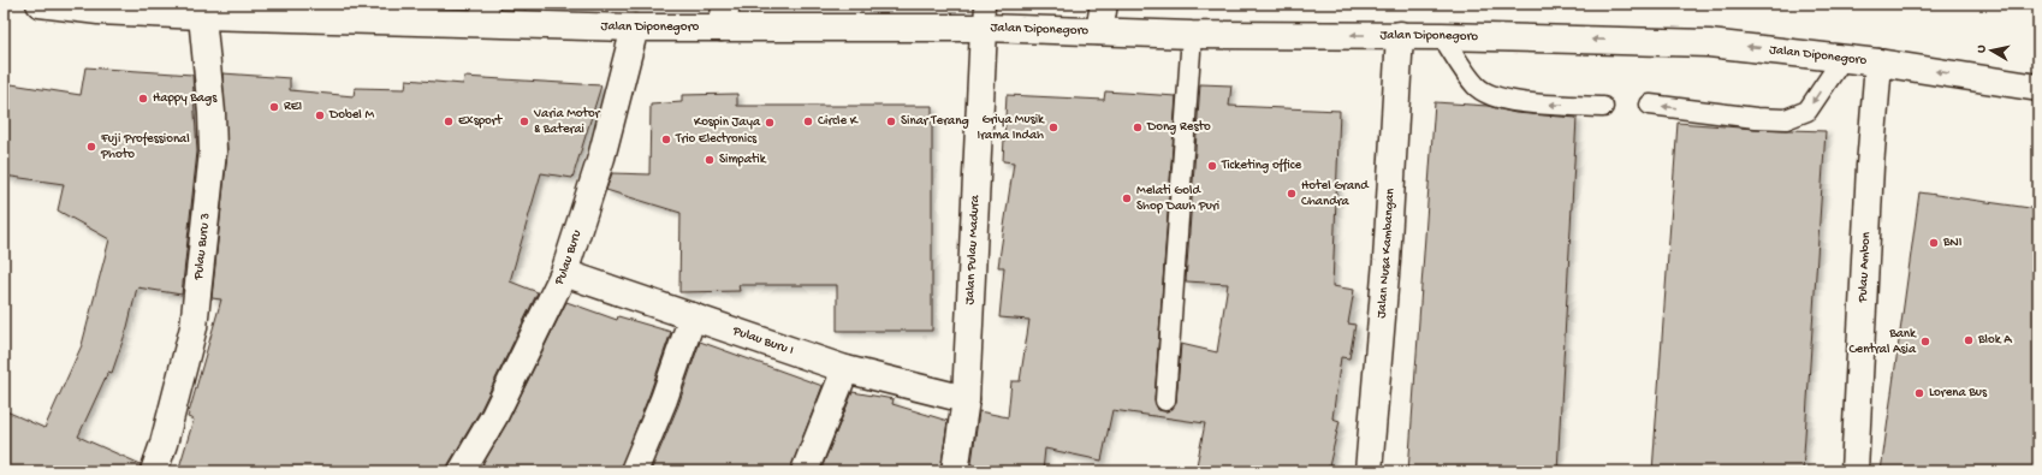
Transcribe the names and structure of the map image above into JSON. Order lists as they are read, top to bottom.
{
  "streets": {
    "street": [
      "Jalan Diponegoro",
      "Pulau Buru 3",
      "Jalan Pulau Madura",
      "Jalan Nusa Kambangan",
      "Pulau Buru",
      "Pulau Ambon",
      "Pulau Buru I"
    ]
  },
  "crossings": [
    ["Jalan Diponegoro", "Pulau Buru 3"],
    ["Jalan Diponegoro", "Jalan Pulau Madura"],
    ["Jalan Diponegoro", "Jalan Nusa Kambangan"],
    ["Jalan Diponegoro", "Pulau Buru"],
    ["Jalan Diponegoro", "Pulau Ambon"],
    ["Jalan Pulau Madura", "Pulau Buru I"],
    ["Pulau Buru", "Pulau Buru I"]
  ],
  "one_way": ["Jalan Diponegoro"],
  "places": [
    "Happy Bags",
    "REI",
    "Dobel M",
    "Exsport",
    "Varia Motor & Baterai",
    "Circle K",
    "Sinar Terang",
    "Kospin Jaya",
    "Griya Musik Irama Indah",
    "Dong Resto",
    "Trio Electronics",
    "Fuji Professional Photo",
    "Simpatik",
    "Ticketing office",
    "Hotel Grand Chandra",
    "Melati Gold Shop Dauh Puri",
    "BNI",
    "Blok A",
    "Bank Central Asia",
    "Lorena Bus"
  ],
  "north": "left"
}
